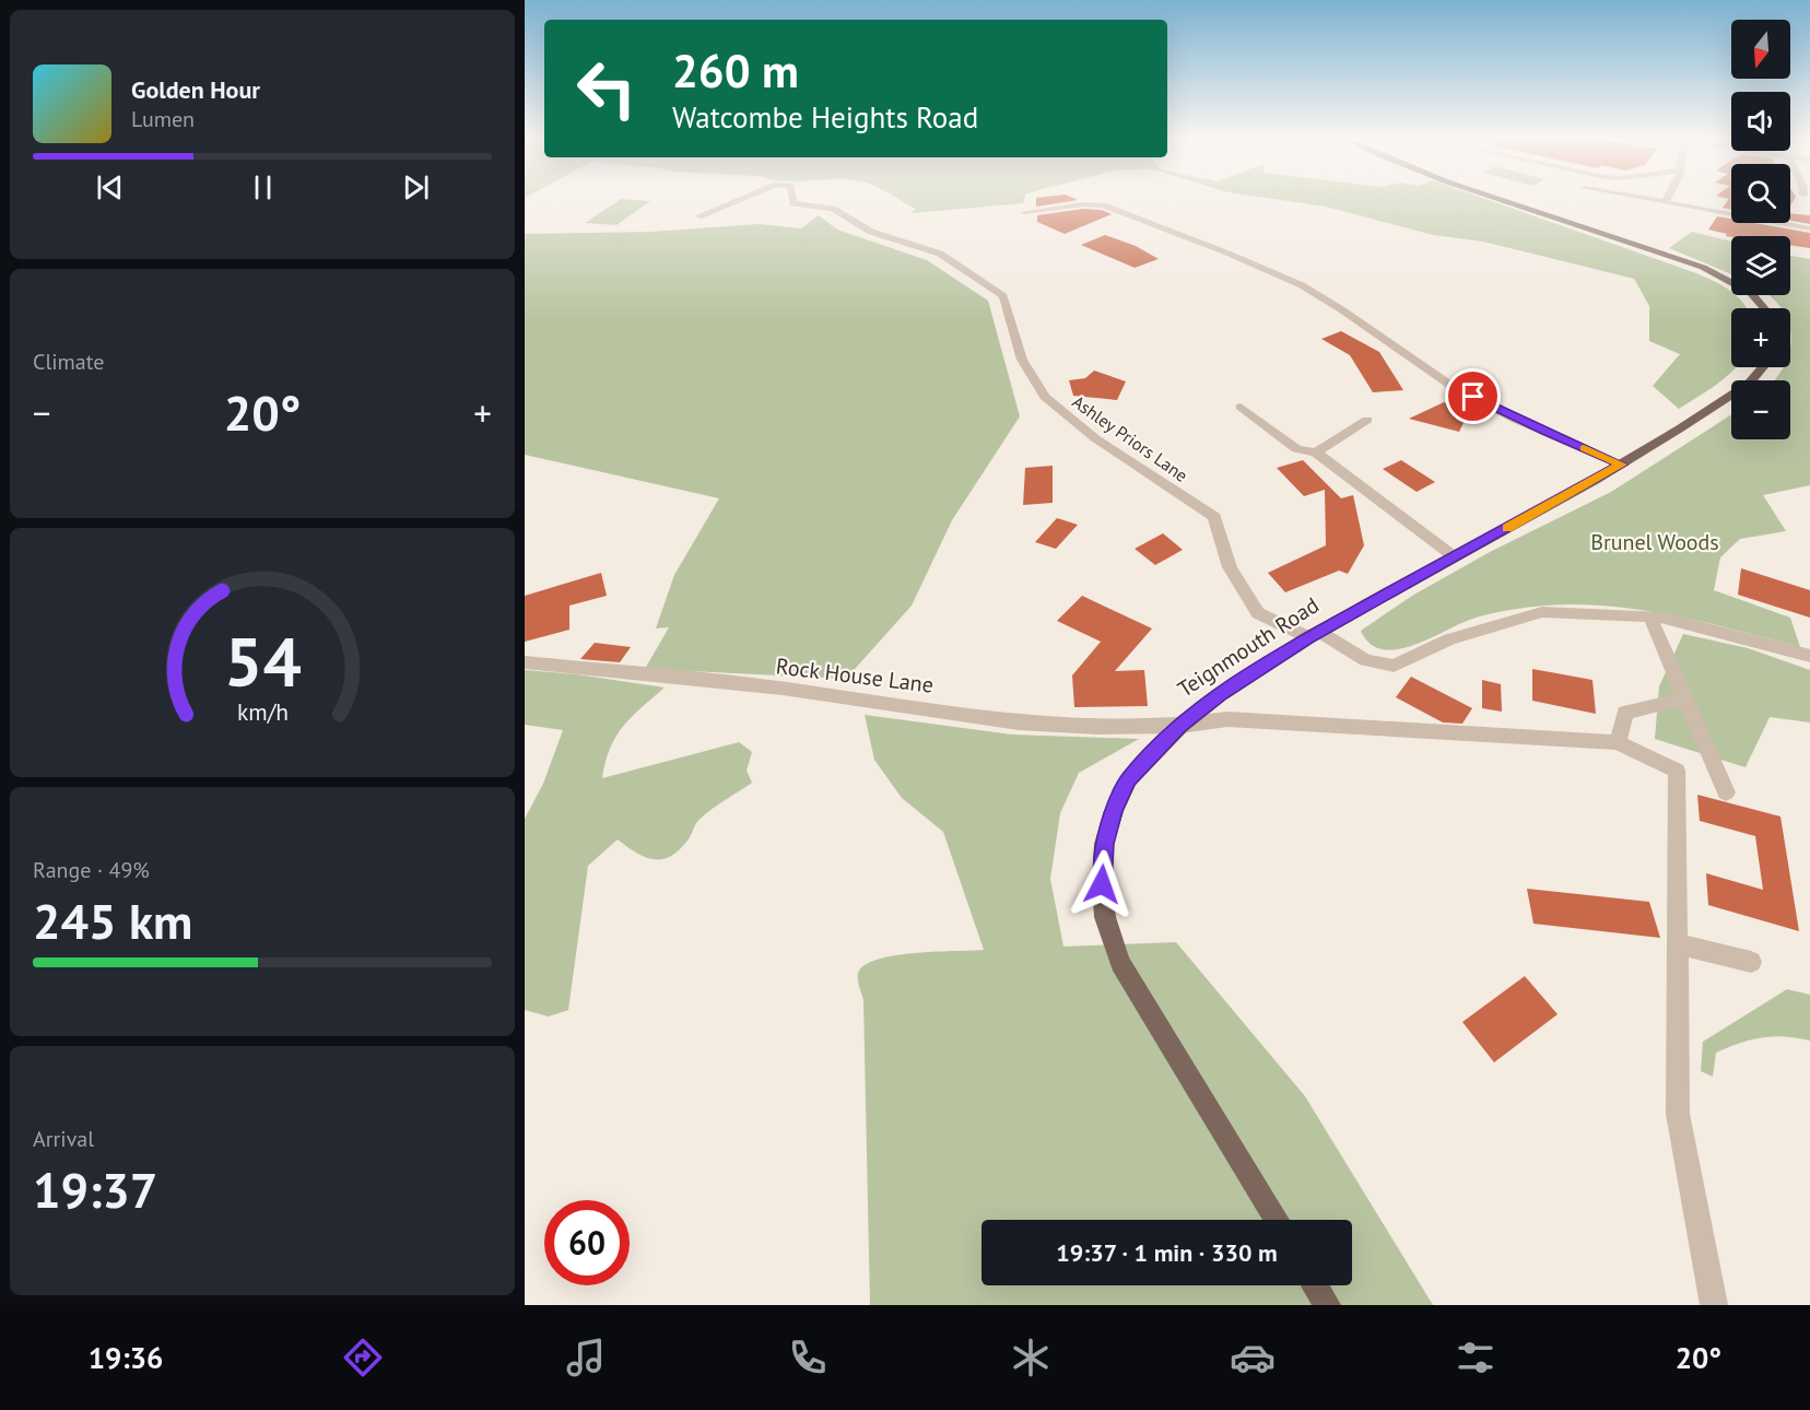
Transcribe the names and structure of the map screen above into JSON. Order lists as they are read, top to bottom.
{
  "streets": {
    "main road": ["Teignmouth Road"],
    "street": ["Ashley Priors Lane", "Rock House Lane"]
  },
  "crossings": [
    ["Ashley Priors Lane", "Teignmouth Road"],
    ["Teignmouth Road", "Rock House Lane"]
  ],
  "parks": ["Brunel Woods"],
  "north": "bottom",
  "page": {
    "map_buttons": ["+", "−"],
    "turn": ["260 m", "Watcombe Heights Road"],
    "song": ["Golden Hour", "Lumen"],
    "tile": [
      "Climate",
      ["Range · 49%", "245 km"],
      ["Arrival", "19:37"]
    ],
    "heat": ["−", "20°", "+"],
    "limit": "60",
    "trip": "19:37 · 1 min · 330 m",
    "tabs": ["19:36", "20°"],
    "gauge": ["54", "km/h"]
  }
}
